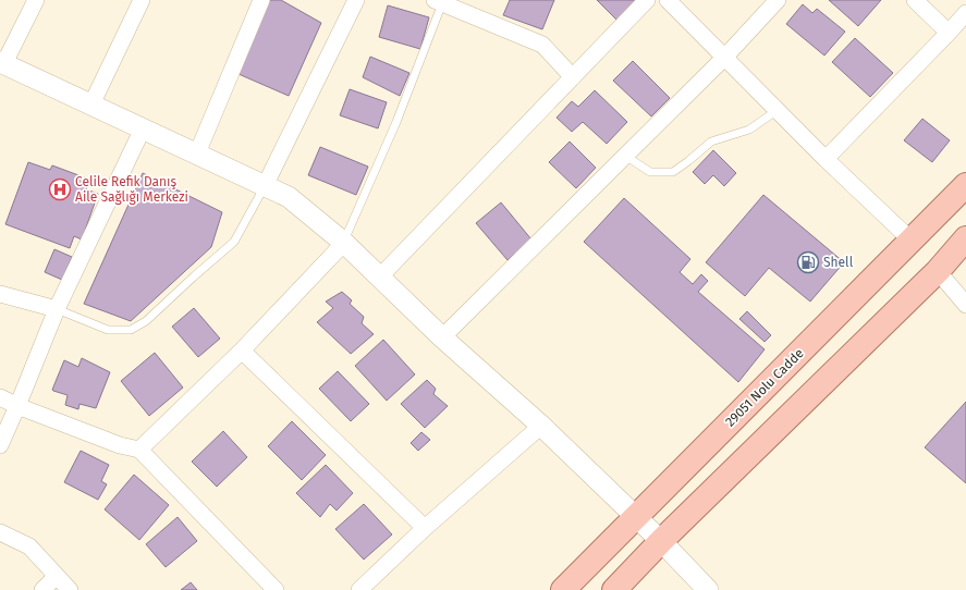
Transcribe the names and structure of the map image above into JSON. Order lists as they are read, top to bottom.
{
  "streets": {
    "main road": ["29051 Nolu Cadde"]
  },
  "places": {
    "hospital": ["Celile Refik Danış Aile Sağlığı Merkezi"],
    "fuel station": ["Shell"]
  }
}
